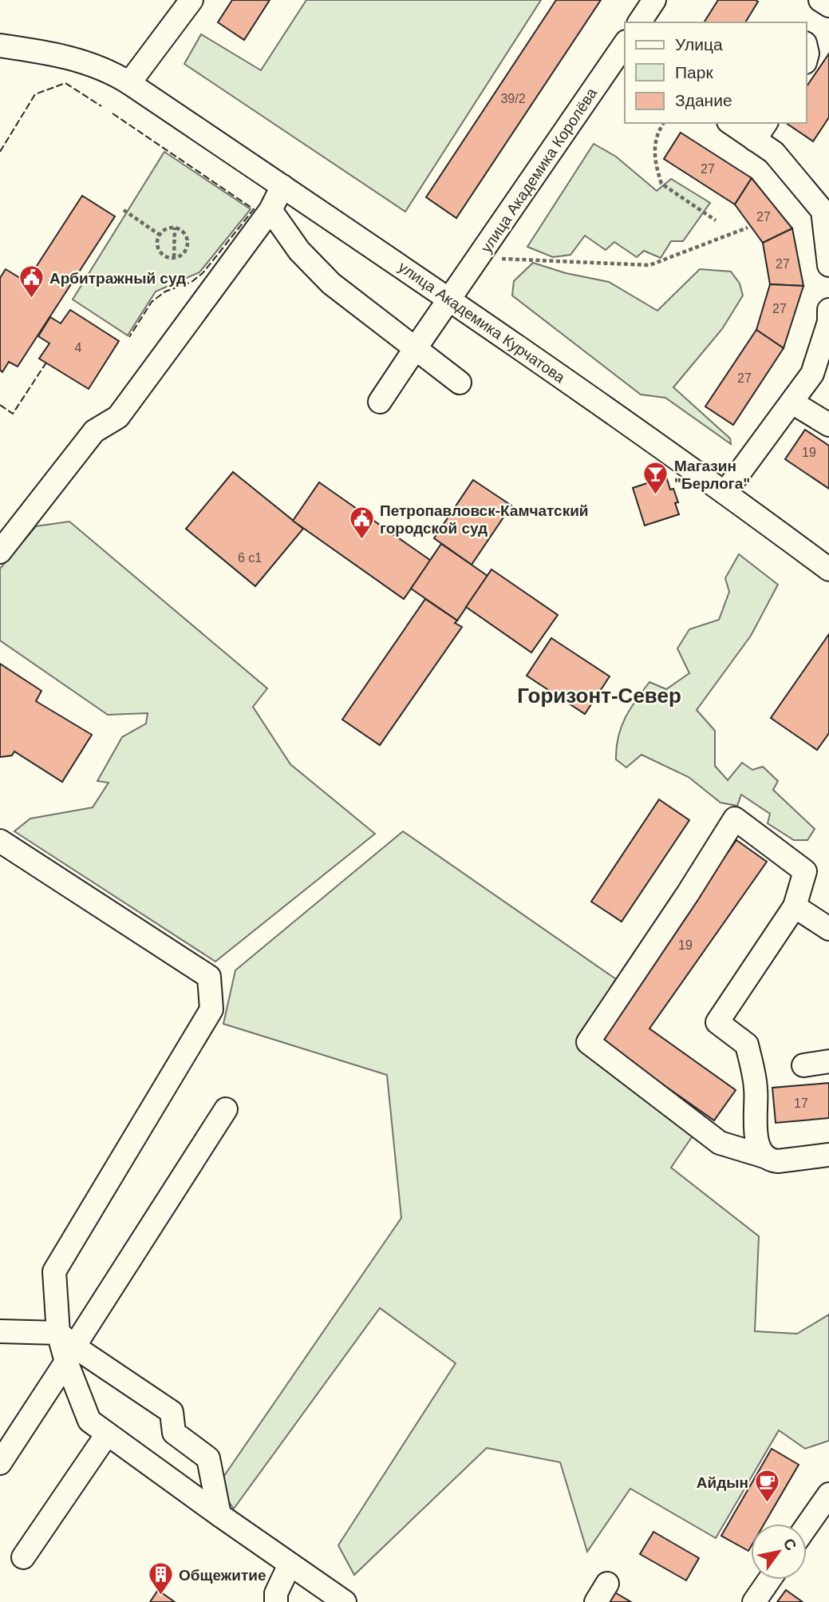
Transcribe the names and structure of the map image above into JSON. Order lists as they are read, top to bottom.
{
  "streets": {
    "street": ["улица Академика Королёва", "улица Академика Курчатова"]
  },
  "crossings": [
    ["улица Академика Королёва", "улица Академика Курчатова"]
  ],
  "districts": ["Горизонт-Север"],
  "places": {
    "public building": ["Арбитражный суд", "Петропавловск-Камчатский городской суд"],
    "bar": ["Магазин \"Берлога\""],
    "cafe": ["Айдын"],
    "building": ["Общежитие"]
  },
  "house_numbers": [
    "39/2",
    "27",
    "27",
    "27",
    "27",
    "4",
    "27",
    "19",
    "6 с1",
    "19",
    "17"
  ],
  "legend": ["Улица", "Парк", "Здание"],
  "north": "top right"
}
